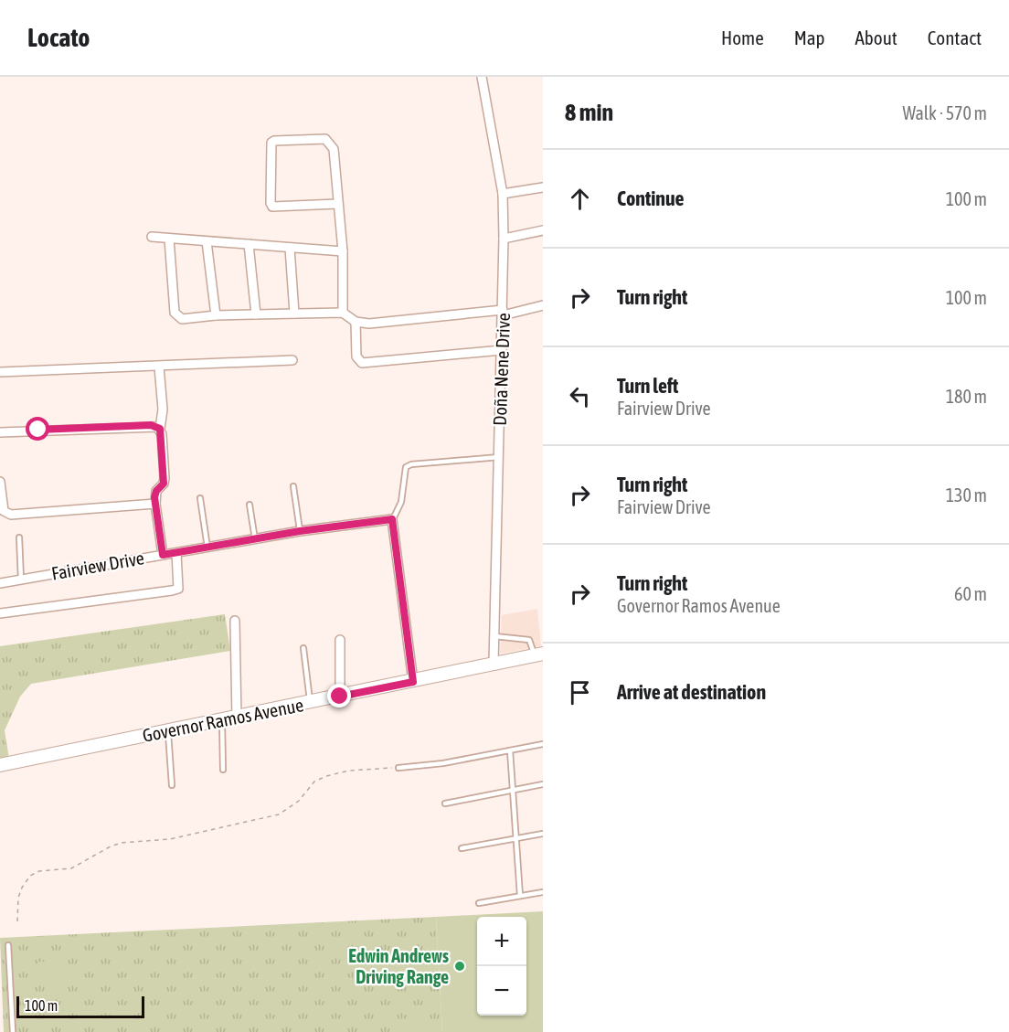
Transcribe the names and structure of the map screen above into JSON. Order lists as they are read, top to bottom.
{
  "streets": {
    "main road": ["Governor Ramos Avenue"],
    "street": ["Doña Nene Drive", "Fairview Drive"]
  },
  "crossings": [
    ["Doña Nene Drive", "Governor Ramos Avenue"]
  ],
  "places": ["Edwin Andrews Driving Range"],
  "scale_bar": "100 m",
  "page": {
    "header": "Locato",
    "nav": [
      "Home",
      "Map",
      "About",
      "Contact"
    ],
    "heading": ["8 min", "Walk · 570 m"],
    "list": [
      ["Continue", "100 m"],
      ["Turn right", "100 m"],
      ["Turn left", "Fairview Drive", "180 m"],
      ["Turn right", "Fairview Drive", "130 m"],
      ["Turn right", "Governor Ramos Avenue", "60 m"],
      "Arrive at destination"
    ],
    "map_buttons": ["+", "−"],
    "scale": "100 m"
  }
}
